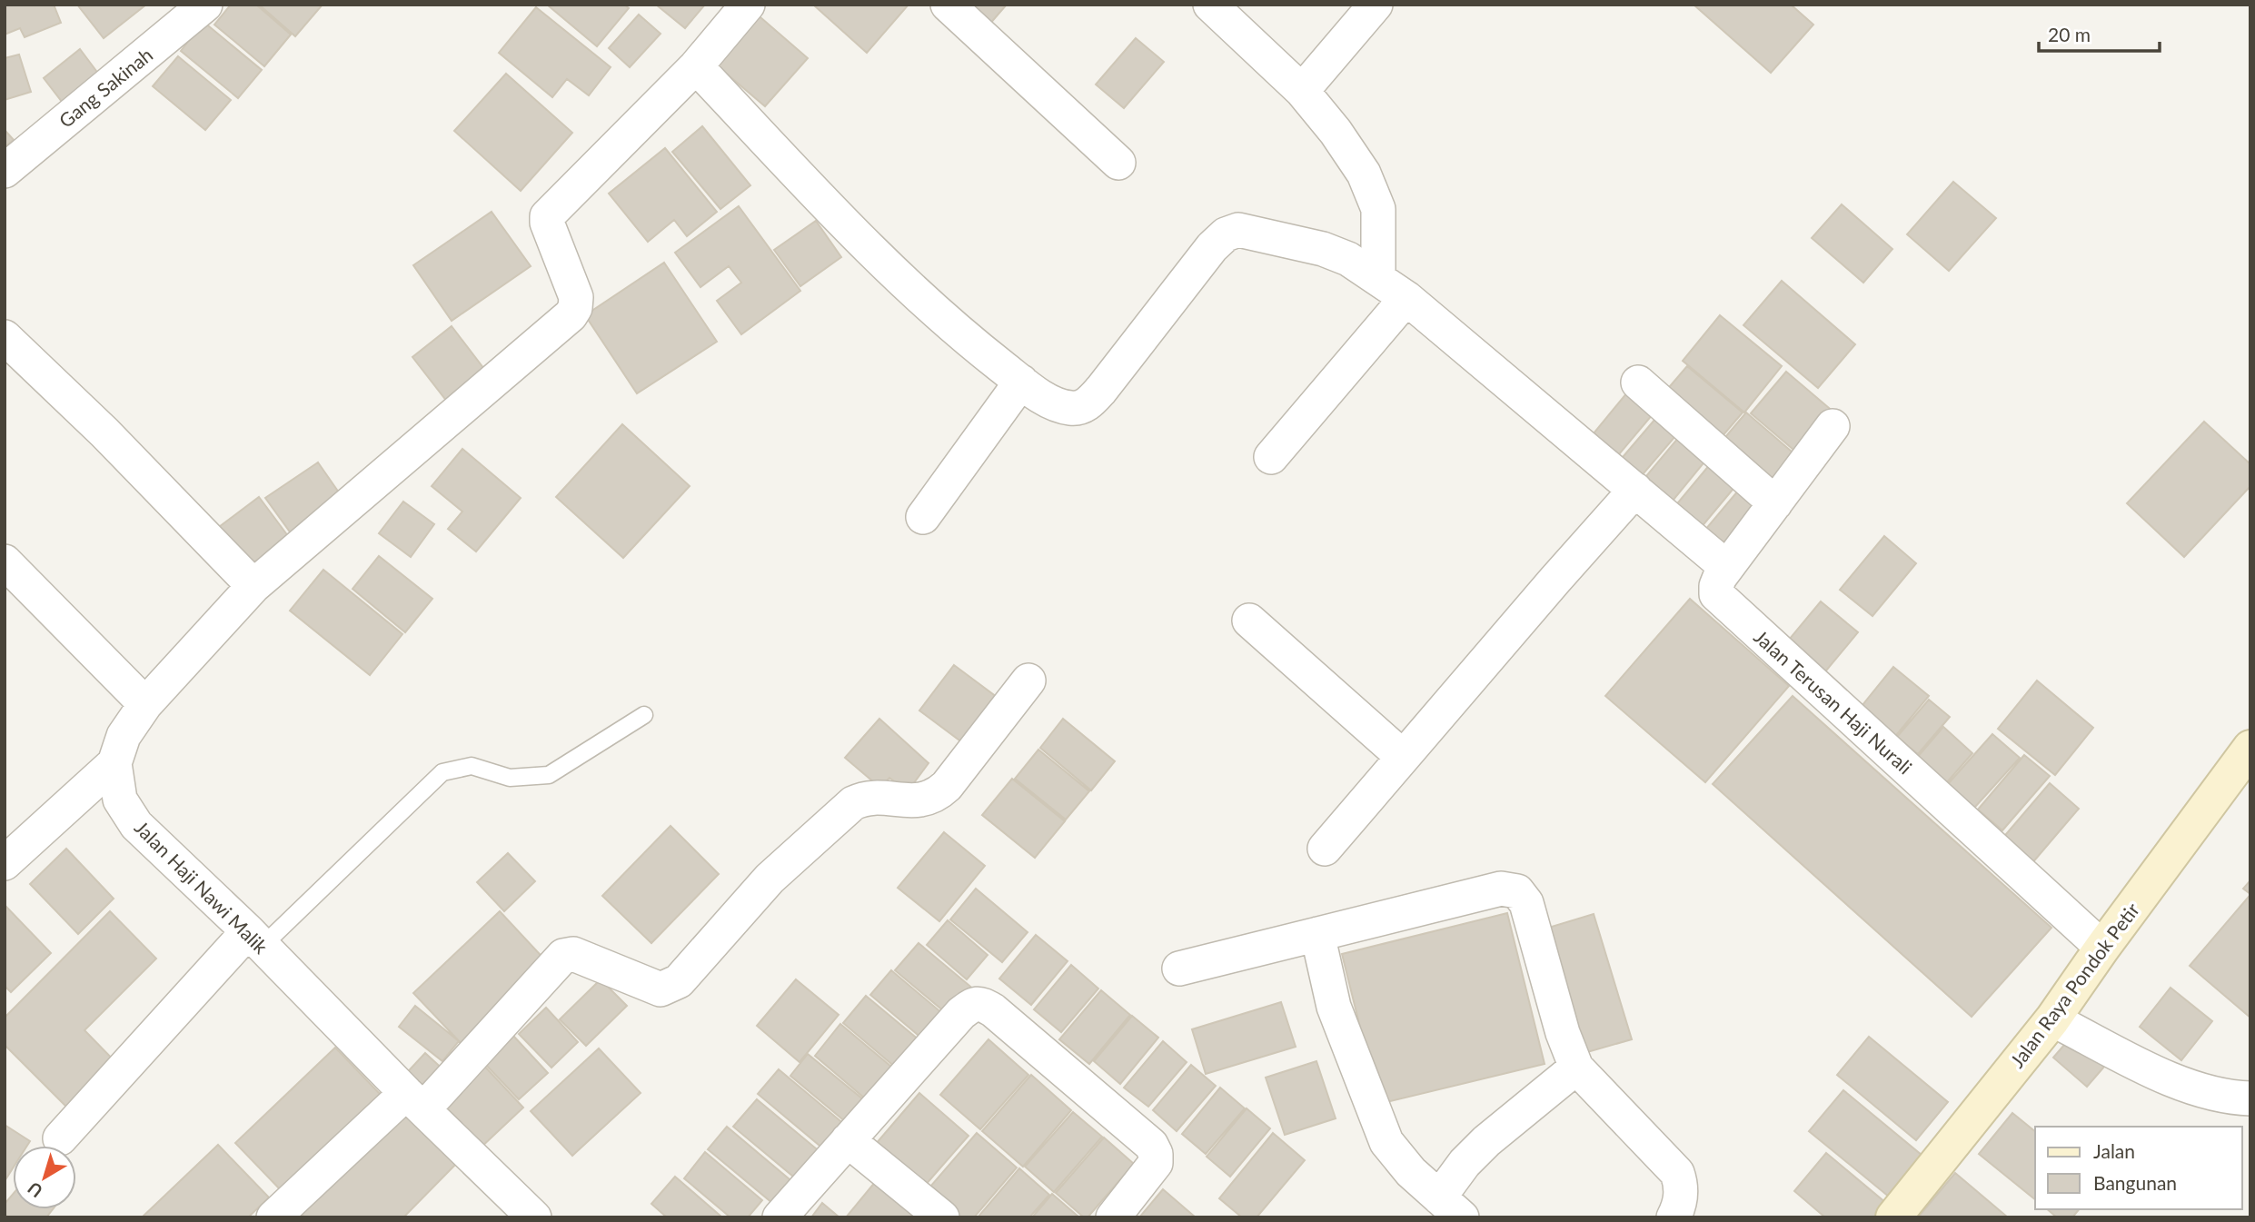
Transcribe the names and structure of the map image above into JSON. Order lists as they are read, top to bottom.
{
  "streets": {
    "main road": ["Jalan Raya Pondok Petir"],
    "street": ["Gang Sakinah", "Jalan Terusan Haji Nurali", "Jalan Haji Nawi Malik"]
  },
  "crossings": [
    ["Jalan Terusan Haji Nurali", "Jalan Raya Pondok Petir"]
  ],
  "legend": ["Jalan", "Bangunan"],
  "scale_bar": "20 m",
  "north": "bottom left"
}
